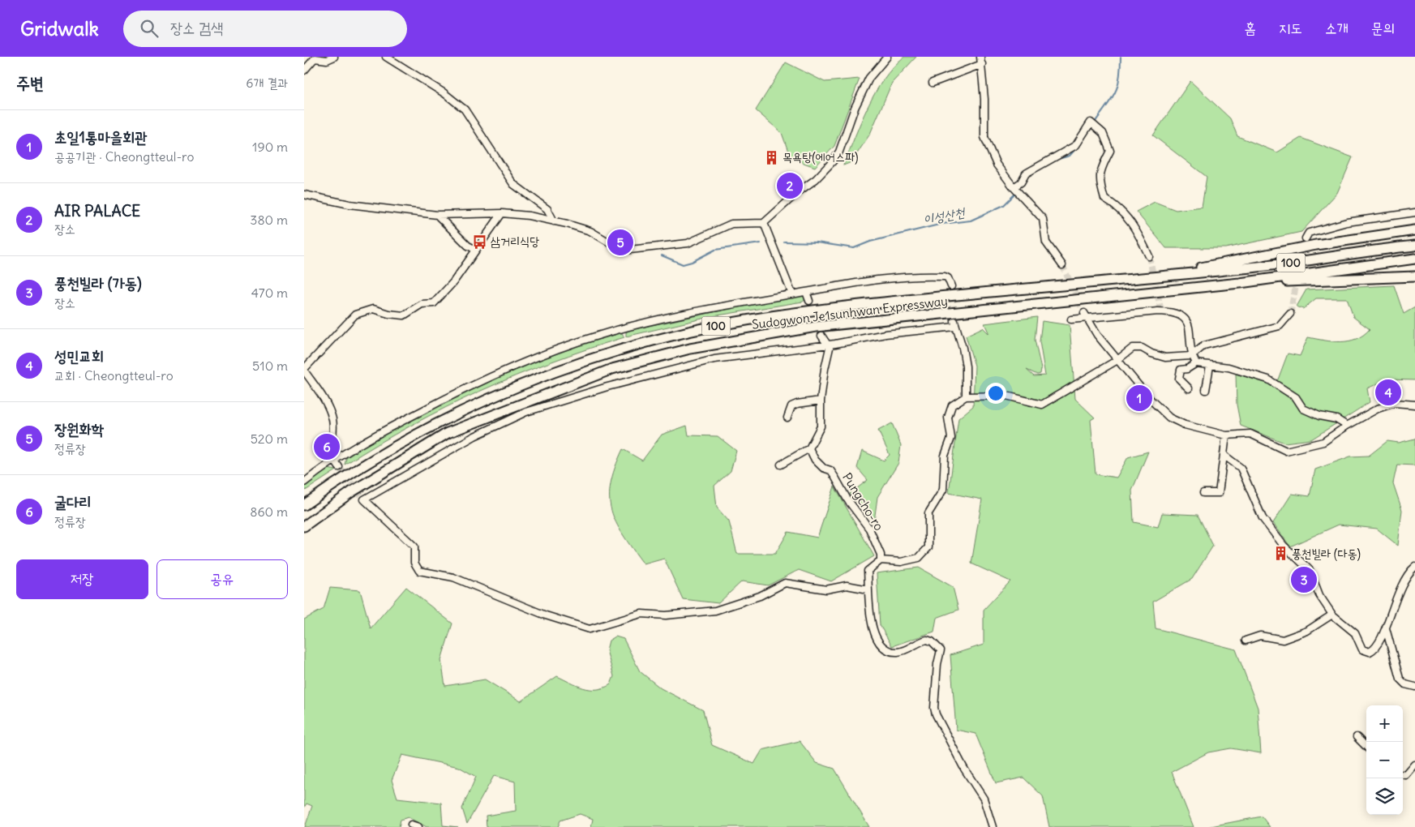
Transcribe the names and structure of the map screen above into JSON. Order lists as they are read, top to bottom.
{
  "streets": {
    "highway": ["100", "Sudogwon Je1sunhwan Expressway"],
    "street": ["Pungcho-ro"]
  },
  "water": ["이성산천"],
  "places": {
    "building": ["목욕탕(에어스파)", "풍천빌라 (다동)"],
    "bus stop": ["삼거리식당"]
  },
  "page": {
    "header": "Gridwalk",
    "search": "장소 검색",
    "nav": [
      "홈",
      "지도",
      "소개",
      "문의"
    ],
    "heading": ["주변", "6개 결과"],
    "list": [
      {
        "mark": "1",
        "name": "초일1통마을회관",
        "note": "공공기관 · Cheongtteul-ro",
        "value": "190 m"
      },
      {
        "mark": "2",
        "name": "AIR PALACE",
        "note": "장소",
        "value": "380 m"
      },
      {
        "mark": "3",
        "name": "풍천빌라 (가동)",
        "note": "장소",
        "value": "470 m"
      },
      {
        "mark": "4",
        "name": "성민교회",
        "note": "교회 · Cheongtteul-ro",
        "value": "510 m"
      },
      {
        "mark": "5",
        "name": "장원화학",
        "note": "정류장",
        "value": "520 m"
      },
      {
        "mark": "6",
        "name": "굴다리",
        "note": "정류장",
        "value": "860 m"
      }
    ],
    "pins": [
      "2",
      "5",
      "4",
      "1",
      "6",
      "3"
    ],
    "buttons": ["저장", "공유"],
    "map_buttons": ["+", "−"]
  }
}
